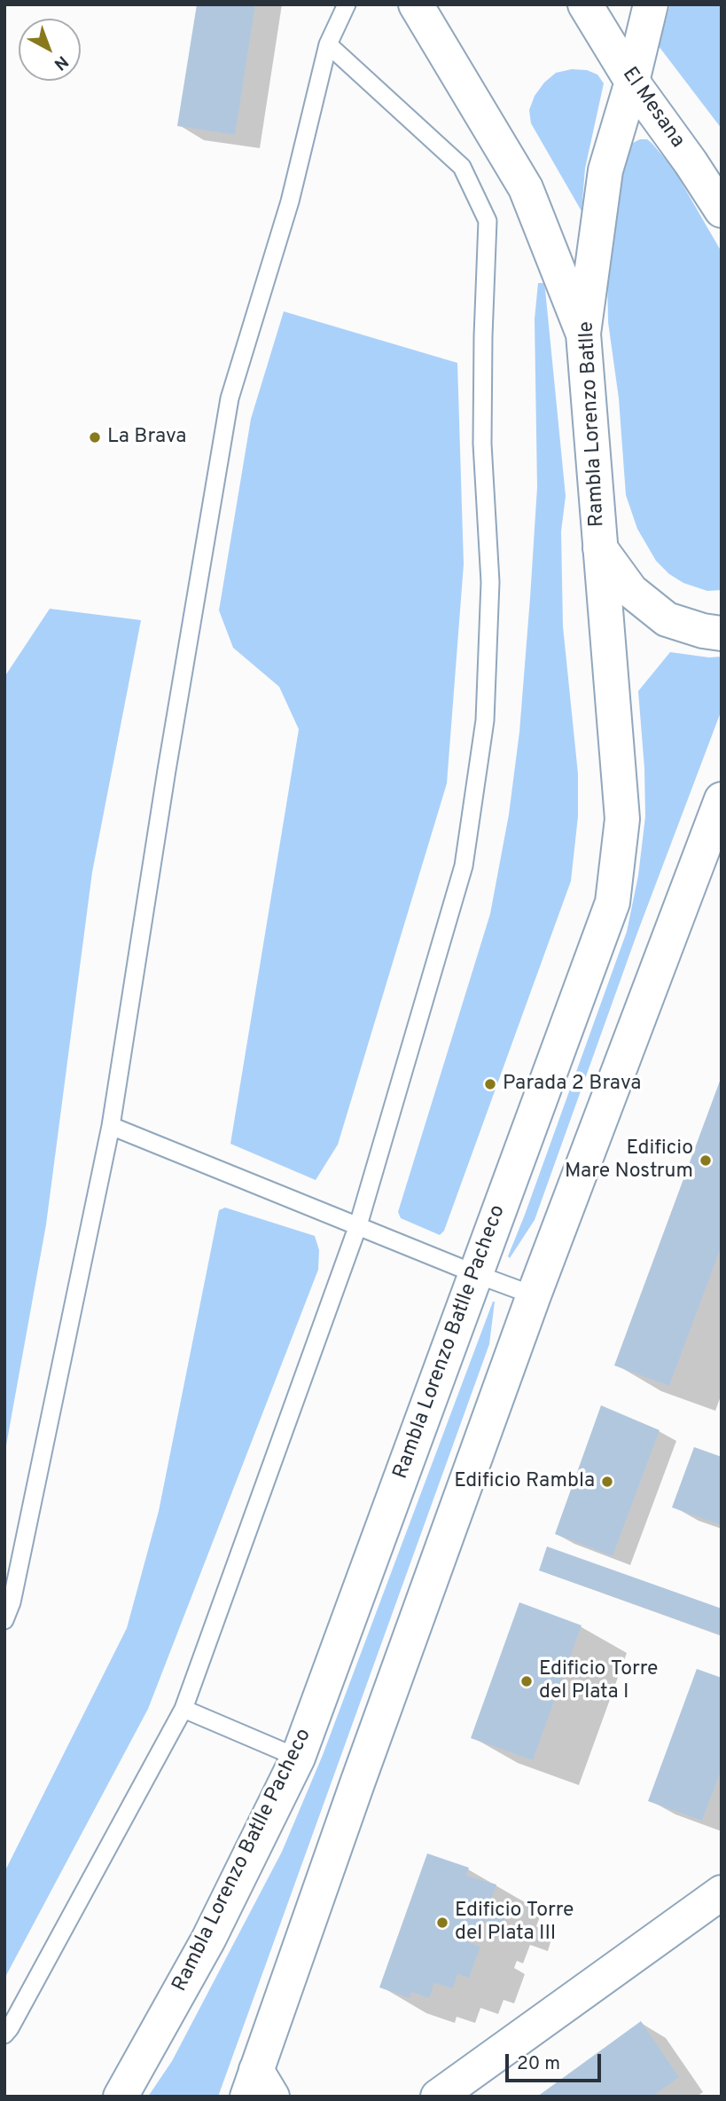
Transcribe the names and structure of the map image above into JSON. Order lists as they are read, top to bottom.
{
  "streets": {
    "main road": ["El Mesana", "Rambla Lorenzo Batlle", "Rambla Lorenzo Batlle Pacheco"]
  },
  "crossings": [
    ["El Mesana", "Rambla Lorenzo Batlle"],
    ["Rambla Lorenzo Batlle", "Rambla Lorenzo Batlle Pacheco"]
  ],
  "places": [
    "La Brava",
    "Parada 2 Brava",
    "Edificio Mare Nostrum",
    "Edificio Rambla",
    "Edificio Torre del Plata I",
    "Edificio Torre del Plata III"
  ],
  "scale_bar": "20 m",
  "north": "bottom right"
}
